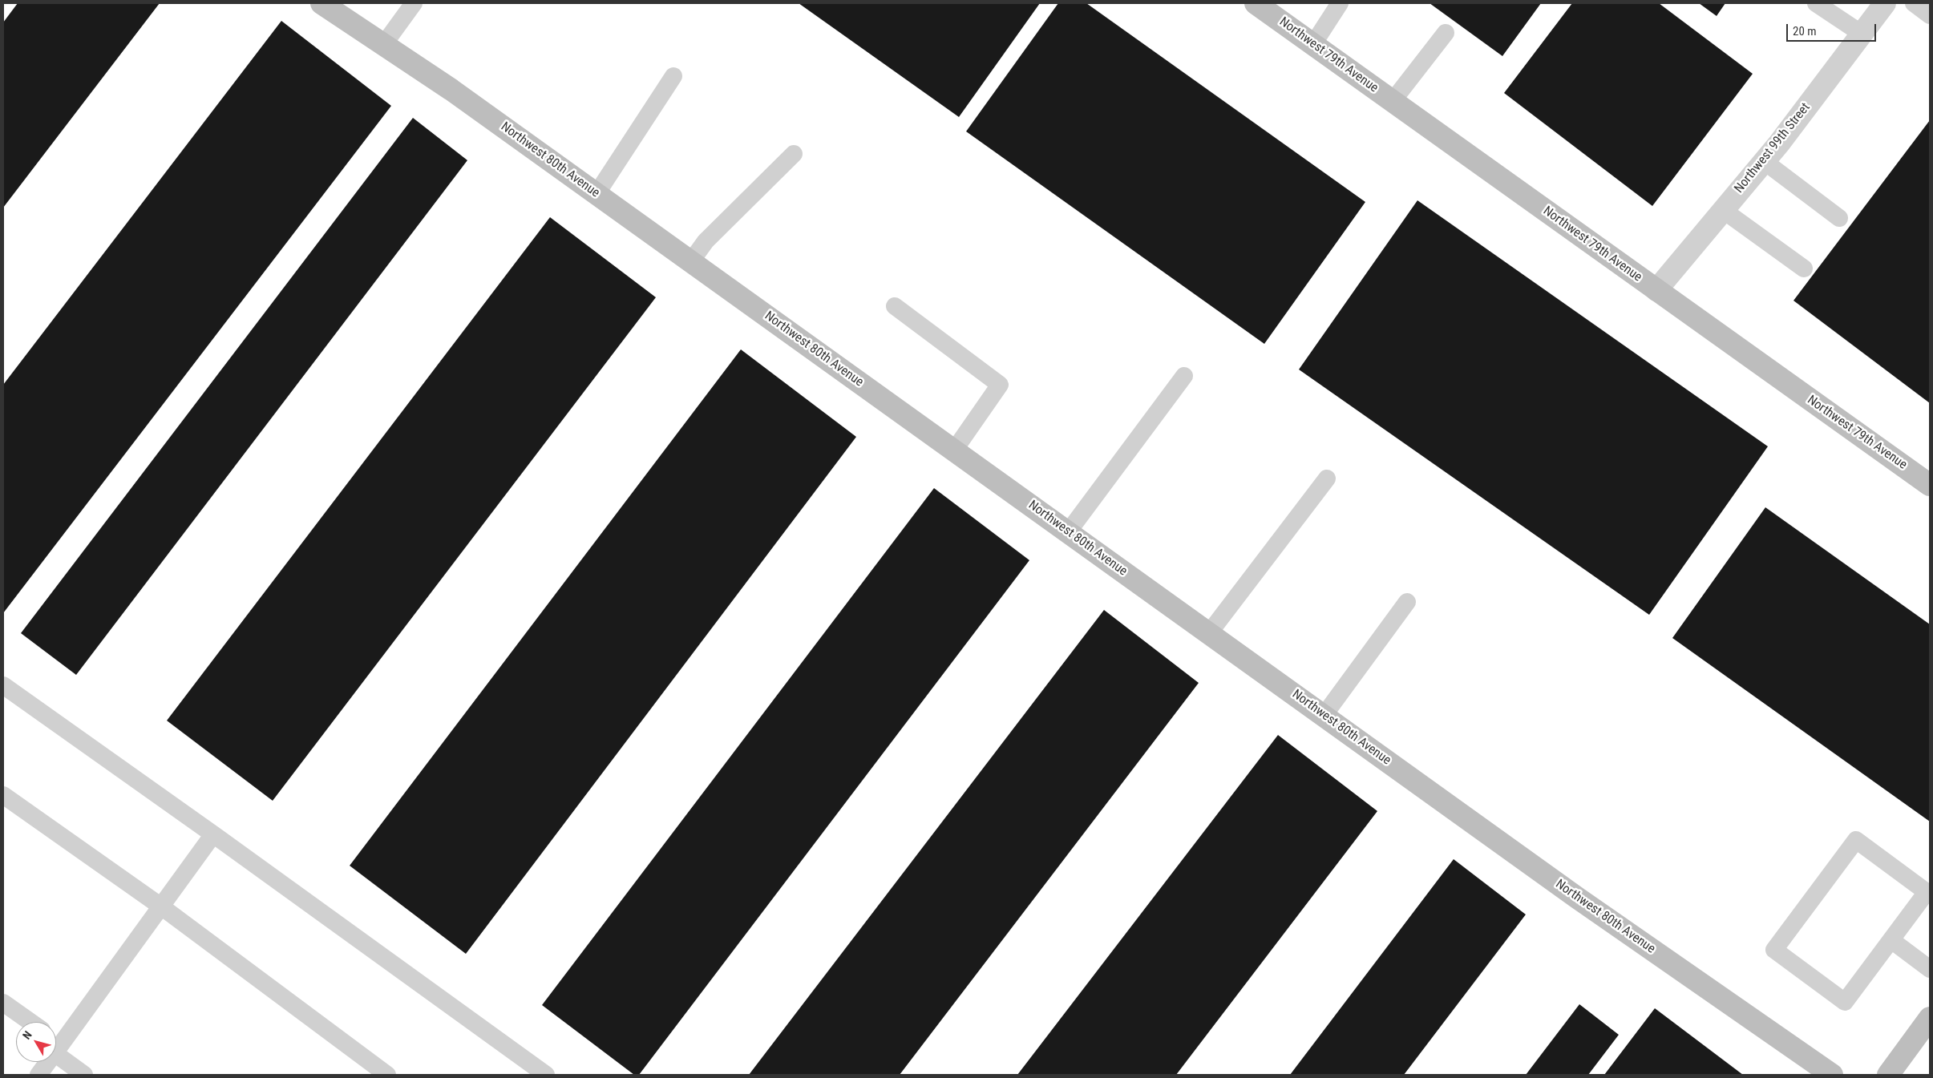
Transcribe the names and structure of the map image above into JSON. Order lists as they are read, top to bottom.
{
  "streets": {
    "street": ["Northwest 79th Avenue", "Northwest 99th Street", "Northwest 80th Avenue"]
  },
  "crossings": [
    ["Northwest 79th Avenue", "Northwest 99th Street"]
  ],
  "scale_bar": "20 m",
  "north": "top left"
}
